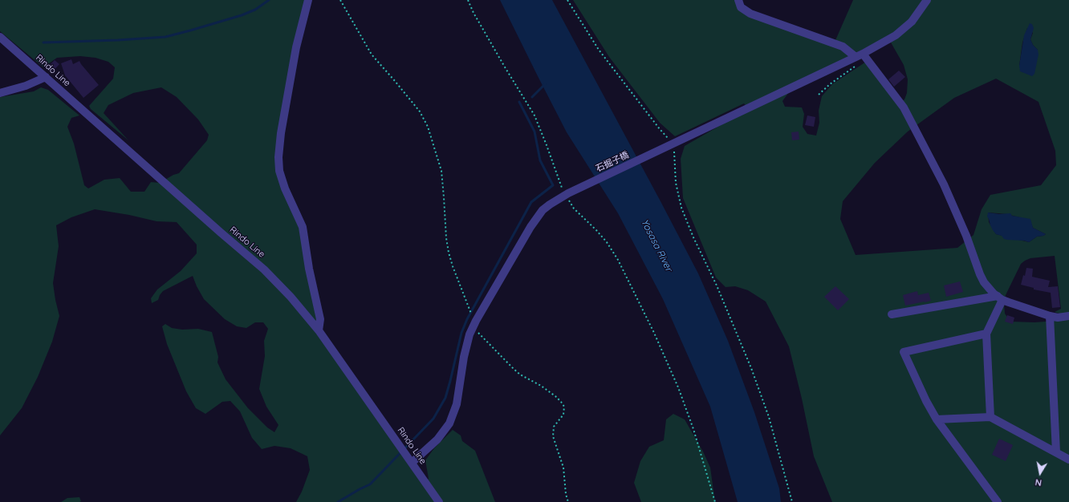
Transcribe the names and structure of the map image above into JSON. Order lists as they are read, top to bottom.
{
  "streets": {
    "street": ["Rindo Line", "石掘子橋"]
  },
  "crossings": [
    ["Rindo Line", "石掘子橋"]
  ],
  "water": ["Yosasa River"],
  "north": "bottom"
}
